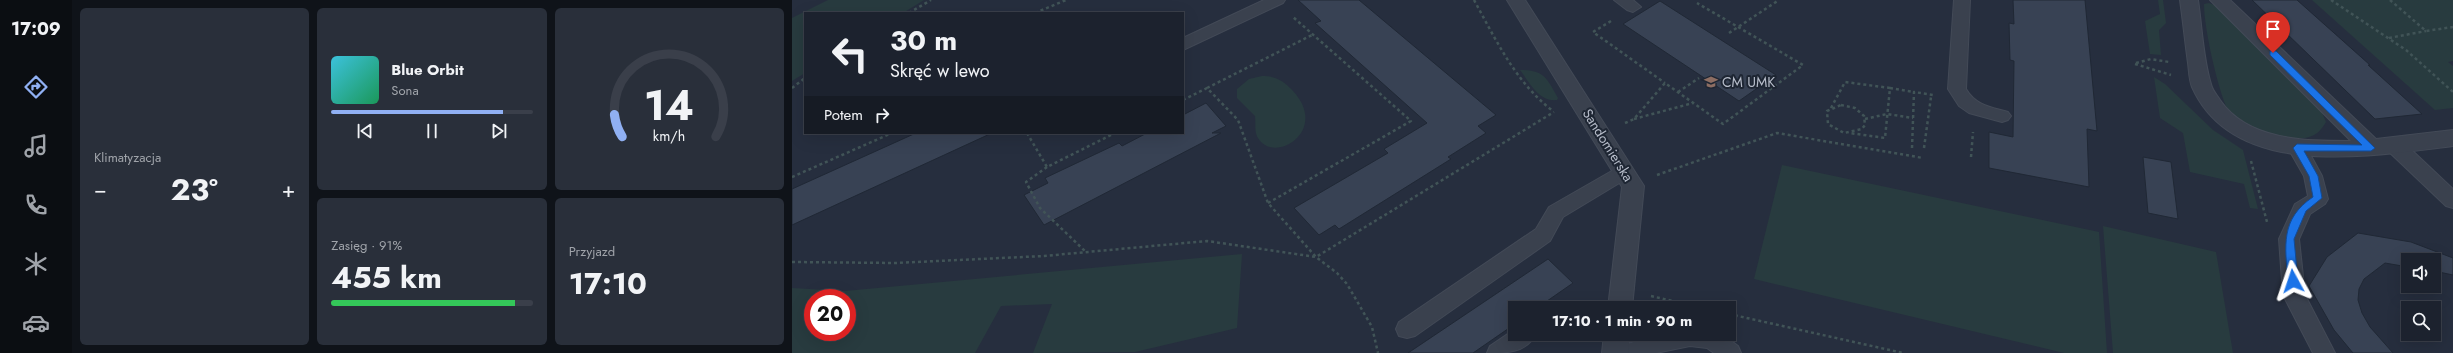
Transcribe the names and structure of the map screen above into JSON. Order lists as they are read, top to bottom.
{
  "streets": {
    "street": ["Sandomierska"]
  },
  "places": {
    "school or university": ["CM UMK"]
  },
  "page": {
    "tabs": "17:09",
    "tile": [
      "Klimatyzacja",
      ["Zasięg · 91%", "455 km"],
      ["Przyjazd", "17:10"]
    ],
    "turn": ["30 m", "Skręć w lewo"],
    "song": ["Blue Orbit", "Sona"],
    "then": "Potem",
    "heat": ["−", "23°", "+"],
    "limit": "20",
    "trip": "17:10 · 1 min · 90 m",
    "gauge": ["14", "km/h"]
  }
}
